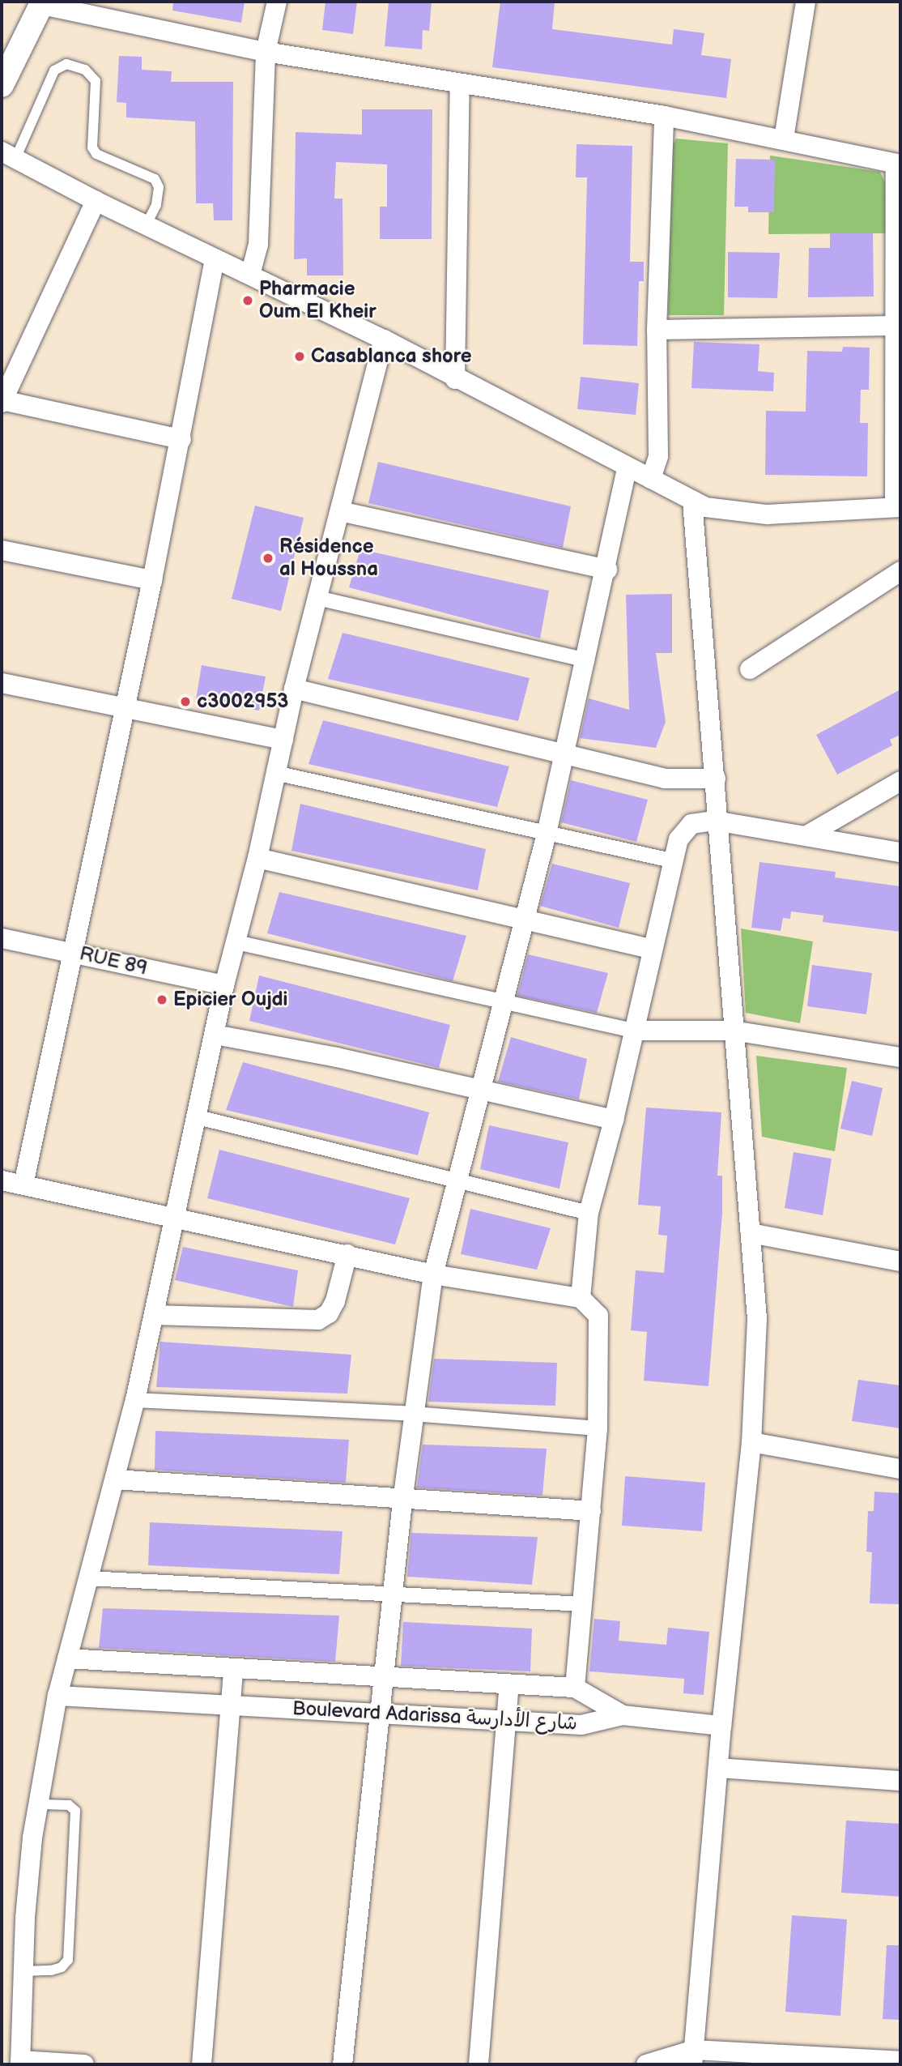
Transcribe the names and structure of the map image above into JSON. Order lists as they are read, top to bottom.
{
  "streets": {
    "street": ["RUE 89", "Boulevard Adarissa شارع الأدارسة"]
  },
  "places": [
    "Pharmacie Oum El Kheir",
    "Casablanca shore",
    "Résidence al Houssna",
    "c3002953",
    "Epicier Oujdi"
  ]
}
